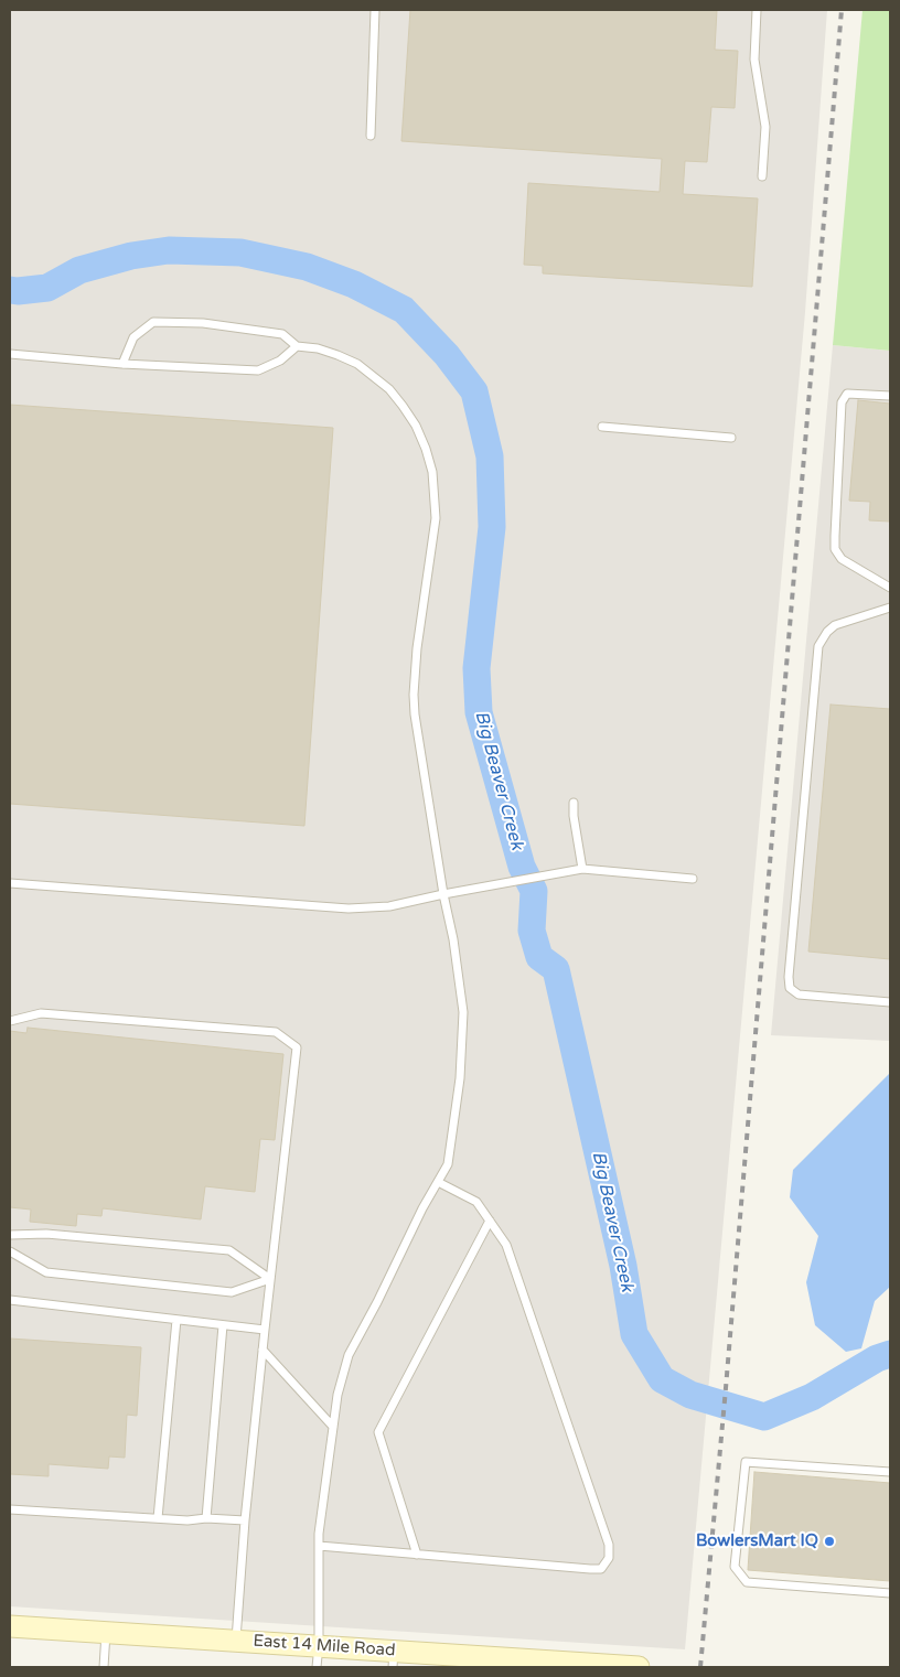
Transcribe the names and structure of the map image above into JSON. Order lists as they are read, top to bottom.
{
  "streets": {
    "main road": ["East 14 Mile Road"]
  },
  "water": ["Big Beaver Creek"],
  "places": ["BowlersMart IQ"]
}
